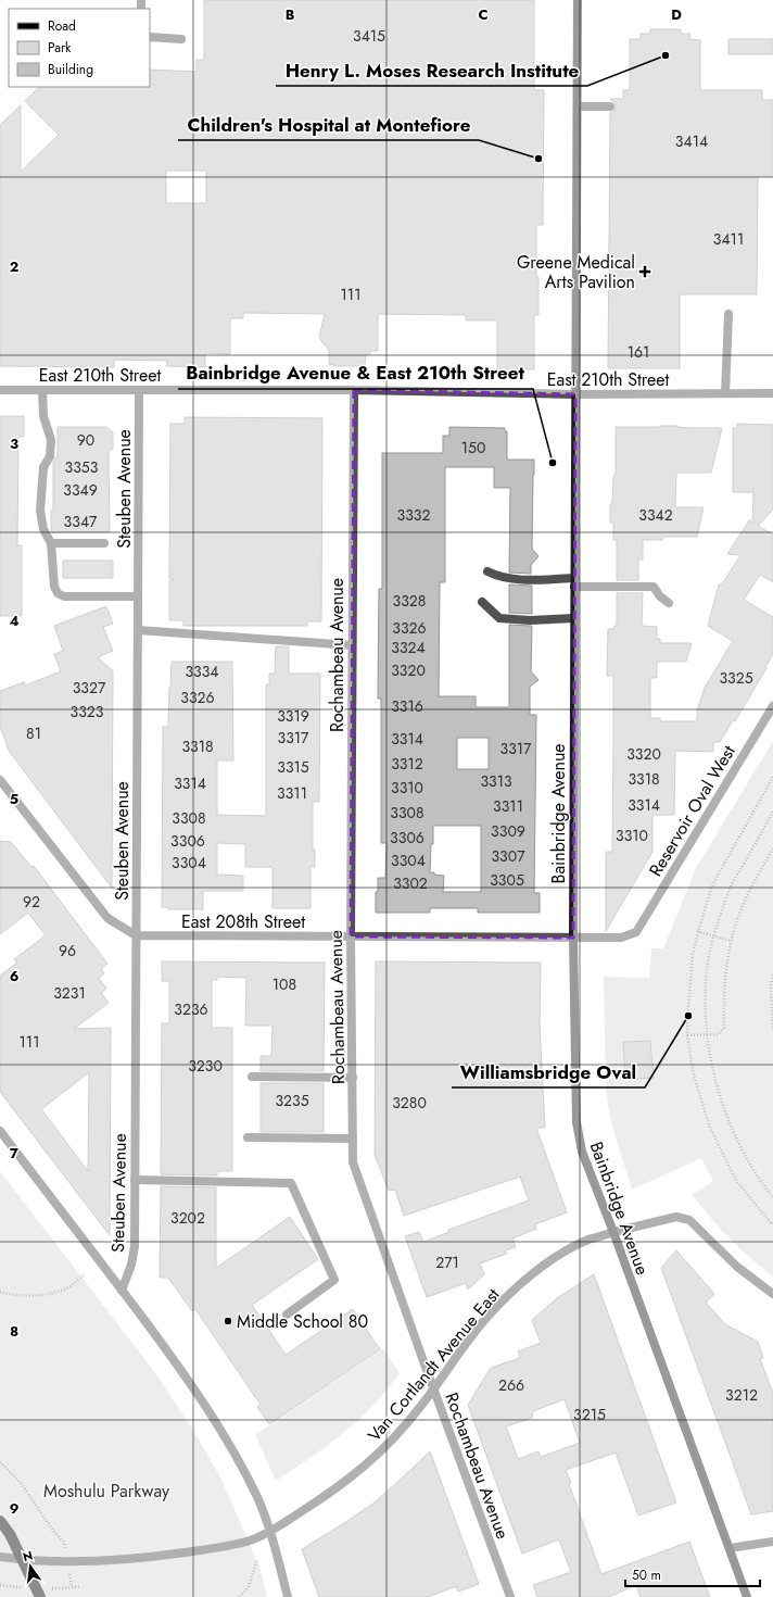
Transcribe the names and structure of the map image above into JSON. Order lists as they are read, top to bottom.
{
  "streets": {
    "main road": ["Bainbridge Avenue"],
    "street": [
      "East 210th Street",
      "Steuben Avenue",
      "Rochambeau Avenue",
      "Reservoir Oval West",
      "East 208th Street",
      "Van Cortlandt Avenue East"
    ]
  },
  "crossings": [
    ["East 210th Street", "Steuben Avenue"],
    ["East 210th Street", "Rochambeau Avenue"],
    ["East 210th Street", "Bainbridge Avenue"],
    ["Steuben Avenue", "East 208th Street"],
    ["Rochambeau Avenue", "East 208th Street"],
    ["Rochambeau Avenue", "Van Cortlandt Avenue East"],
    ["Reservoir Oval West", "East 208th Street"],
    ["Bainbridge Avenue", "East 208th Street"],
    ["Bainbridge Avenue", "Van Cortlandt Avenue East"]
  ],
  "parks": ["Moshulu Parkway"],
  "places": {
    "other": [
      "Henry L. Moses Research Institute",
      "Children's Hospital at Montefiore",
      "Bainbridge Avenue & East 210th Street",
      "Williamsbridge Oval",
      "Middle School 80"
    ],
    "health": ["Greene Medical Arts Pavilion"]
  },
  "house_numbers": [
    "3415",
    "3414",
    "3411",
    "111",
    "161",
    "90",
    "150",
    "3353",
    "3349",
    "3332",
    "3342",
    "3347",
    "3328",
    "3326",
    "3324",
    "3320",
    "3334",
    "3325",
    "3327",
    "3326",
    "3316",
    "3323",
    "3319",
    "81",
    "3317",
    "3314",
    "3318",
    "3317",
    "3320",
    "3312",
    "3315",
    "3318",
    "3313",
    "3314",
    "3310",
    "3311",
    "3314",
    "3311",
    "3308",
    "3308",
    "3309",
    "3310",
    "3306",
    "3306",
    "3307",
    "3304",
    "3304",
    "3305",
    "3302",
    "92",
    "96",
    "108",
    "3231",
    "3236",
    "111",
    "3230",
    "3235",
    "3280",
    "3202",
    "271",
    "266",
    "3212",
    "3215"
  ],
  "legend": ["Road", "Park", "Building"],
  "scale_bar": "50 m",
  "north": "top",
  "grid": {
    "columns": ["B", "C", "D"],
    "rows": [
      "2",
      "3",
      "4",
      "5",
      "6",
      "7",
      "8",
      "9"
    ]
  }
}
